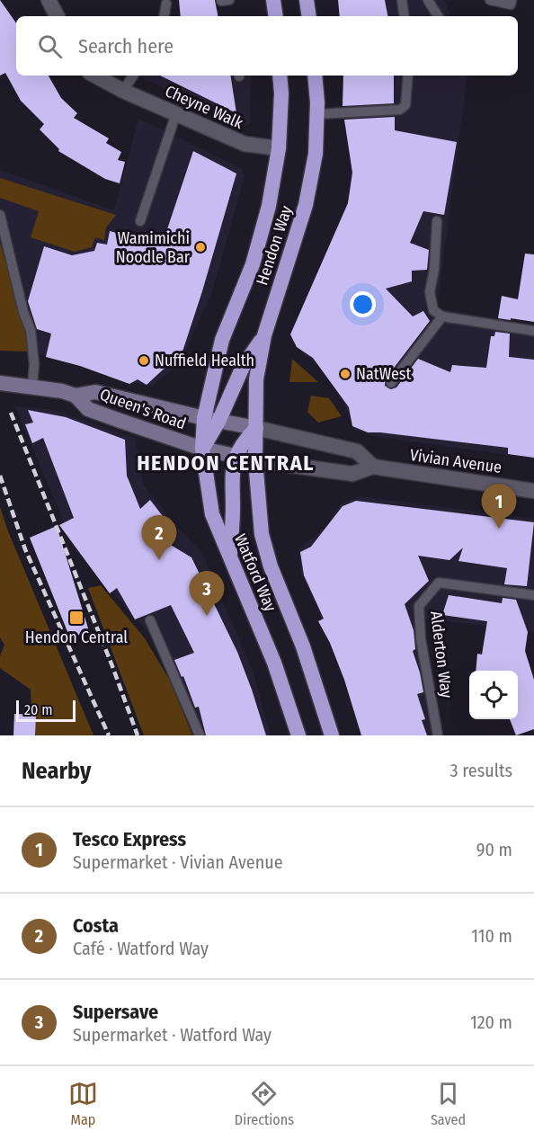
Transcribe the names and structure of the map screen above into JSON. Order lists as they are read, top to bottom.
{
  "streets": {
    "highway": ["Hendon Way", "Watford Way"],
    "main road": ["Queen's Road"],
    "street": ["Cheyne Walk", "Vivian Avenue"],
    "lane": ["Alderton Way"]
  },
  "crossings": [
    ["Cheyne Walk", "Hendon Way"],
    ["Hendon Way", "Queen's Road"],
    ["Hendon Way", "Vivian Avenue"],
    ["Hendon Way", "Watford Way"],
    ["Queen's Road", "Vivian Avenue"],
    ["Queen's Road", "Watford Way"],
    ["Vivian Avenue", "Watford Way"]
  ],
  "districts": ["HENDON CENTRAL"],
  "places": {
    "other": ["Wamimichi Noodle Bar", "Nuffield Health", "NatWest"],
    "transit": ["Hendon Central"]
  },
  "scale_bar": "20 m",
  "page": {
    "search": "Search here",
    "pins": ["1", "2", "3"],
    "scale": "20 m",
    "heading": ["Nearby", "3 results"],
    "list": [
      {
        "mark": "1",
        "name": "Tesco Express",
        "note": "Supermarket · Vivian Avenue",
        "value": "90 m"
      },
      {
        "mark": "2",
        "name": "Costa",
        "note": "Café · Watford Way",
        "value": "110 m"
      },
      {
        "mark": "3",
        "name": "Supersave",
        "note": "Supermarket · Watford Way",
        "value": "120 m"
      }
    ],
    "nav": ["Map", "Directions", "Saved"]
  }
}
